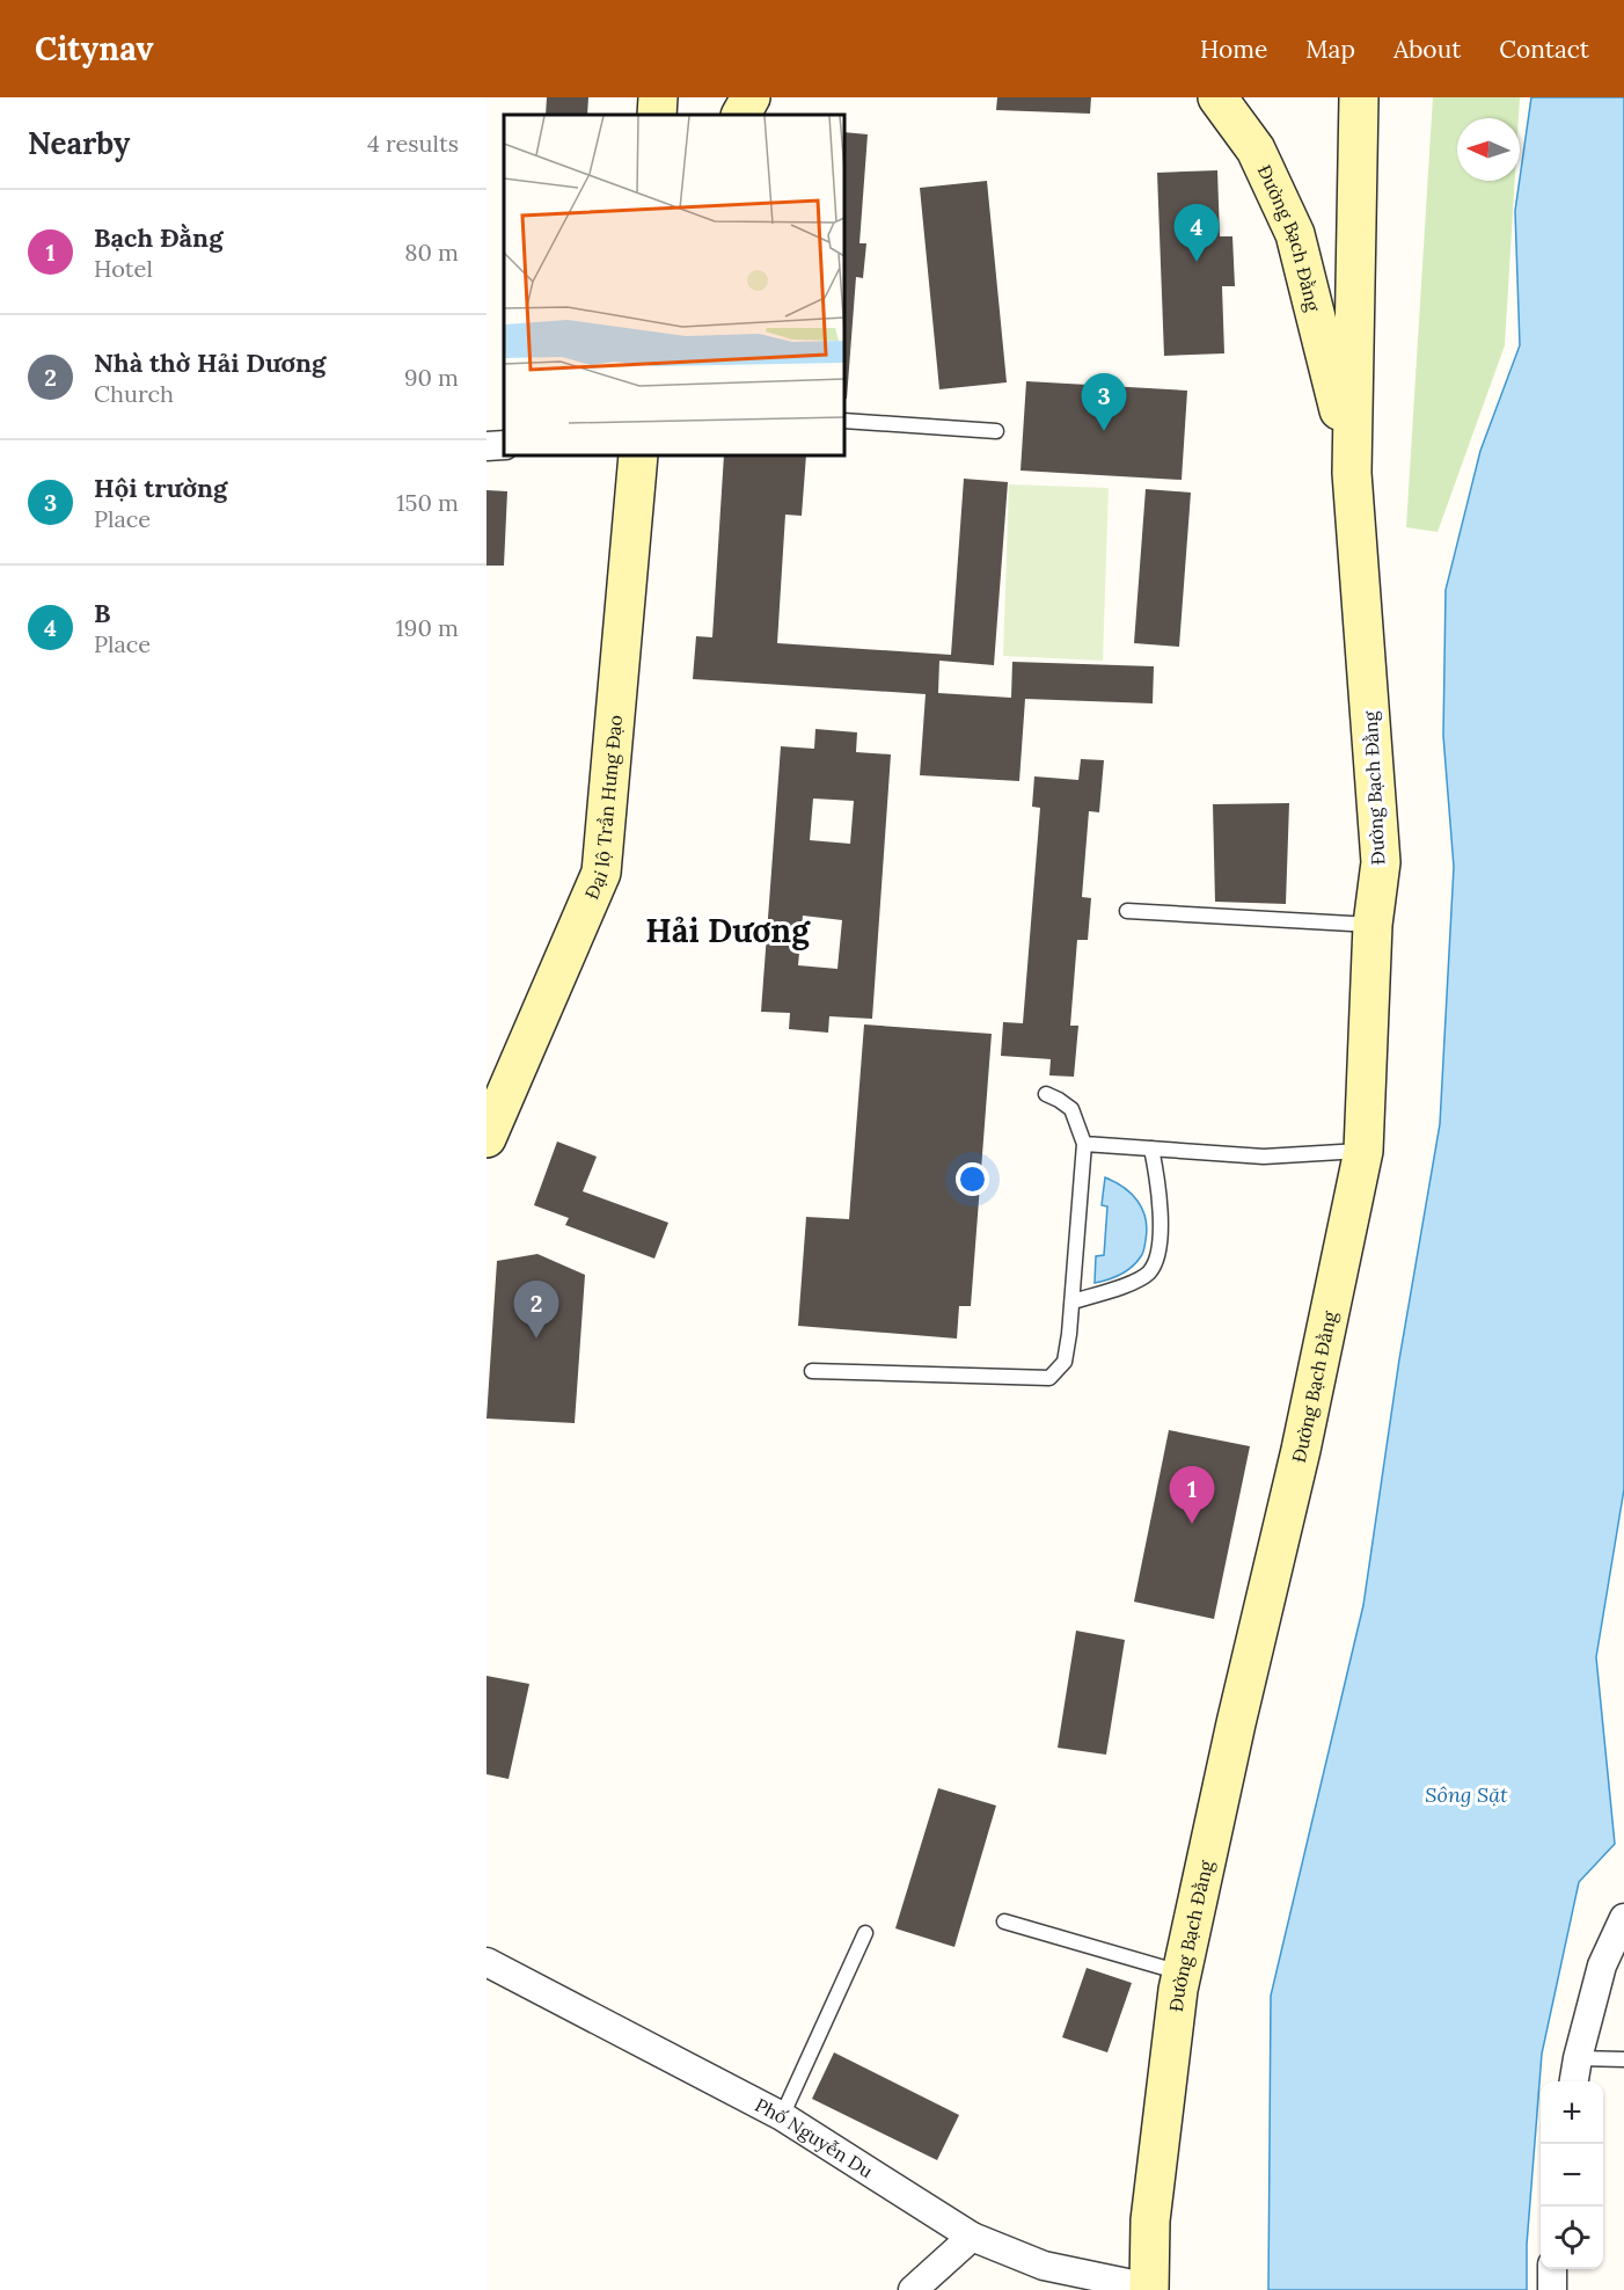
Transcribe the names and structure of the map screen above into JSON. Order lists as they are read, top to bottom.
{
  "streets": {
    "main road": ["Đường Bạch Đằng", "Đại lộ Trần Hưng Đạo"],
    "street": ["Phố Nguyễn Du"]
  },
  "crossings": [
    ["Đường Bạch Đằng", "Phố Nguyễn Du"]
  ],
  "districts": ["Hải Dương"],
  "water": ["Sông Sặt"],
  "north": "left",
  "page": {
    "header": "Citynav",
    "nav": [
      "Home",
      "Map",
      "About",
      "Contact"
    ],
    "heading": ["Nearby", "4 results"],
    "list": [
      {
        "mark": "1",
        "name": "Bạch Đằng",
        "note": "Hotel",
        "value": "80 m"
      },
      {
        "mark": "2",
        "name": "Nhà thờ Hải Dương",
        "note": "Church",
        "value": "90 m"
      },
      {
        "mark": "3",
        "name": "Hội trường",
        "note": "Place",
        "value": "150 m"
      },
      {
        "mark": "4",
        "name": "B",
        "note": "Place",
        "value": "190 m"
      }
    ],
    "pins": [
      "4",
      "3",
      "2",
      "1"
    ],
    "map_buttons": ["+", "−"]
  }
}
